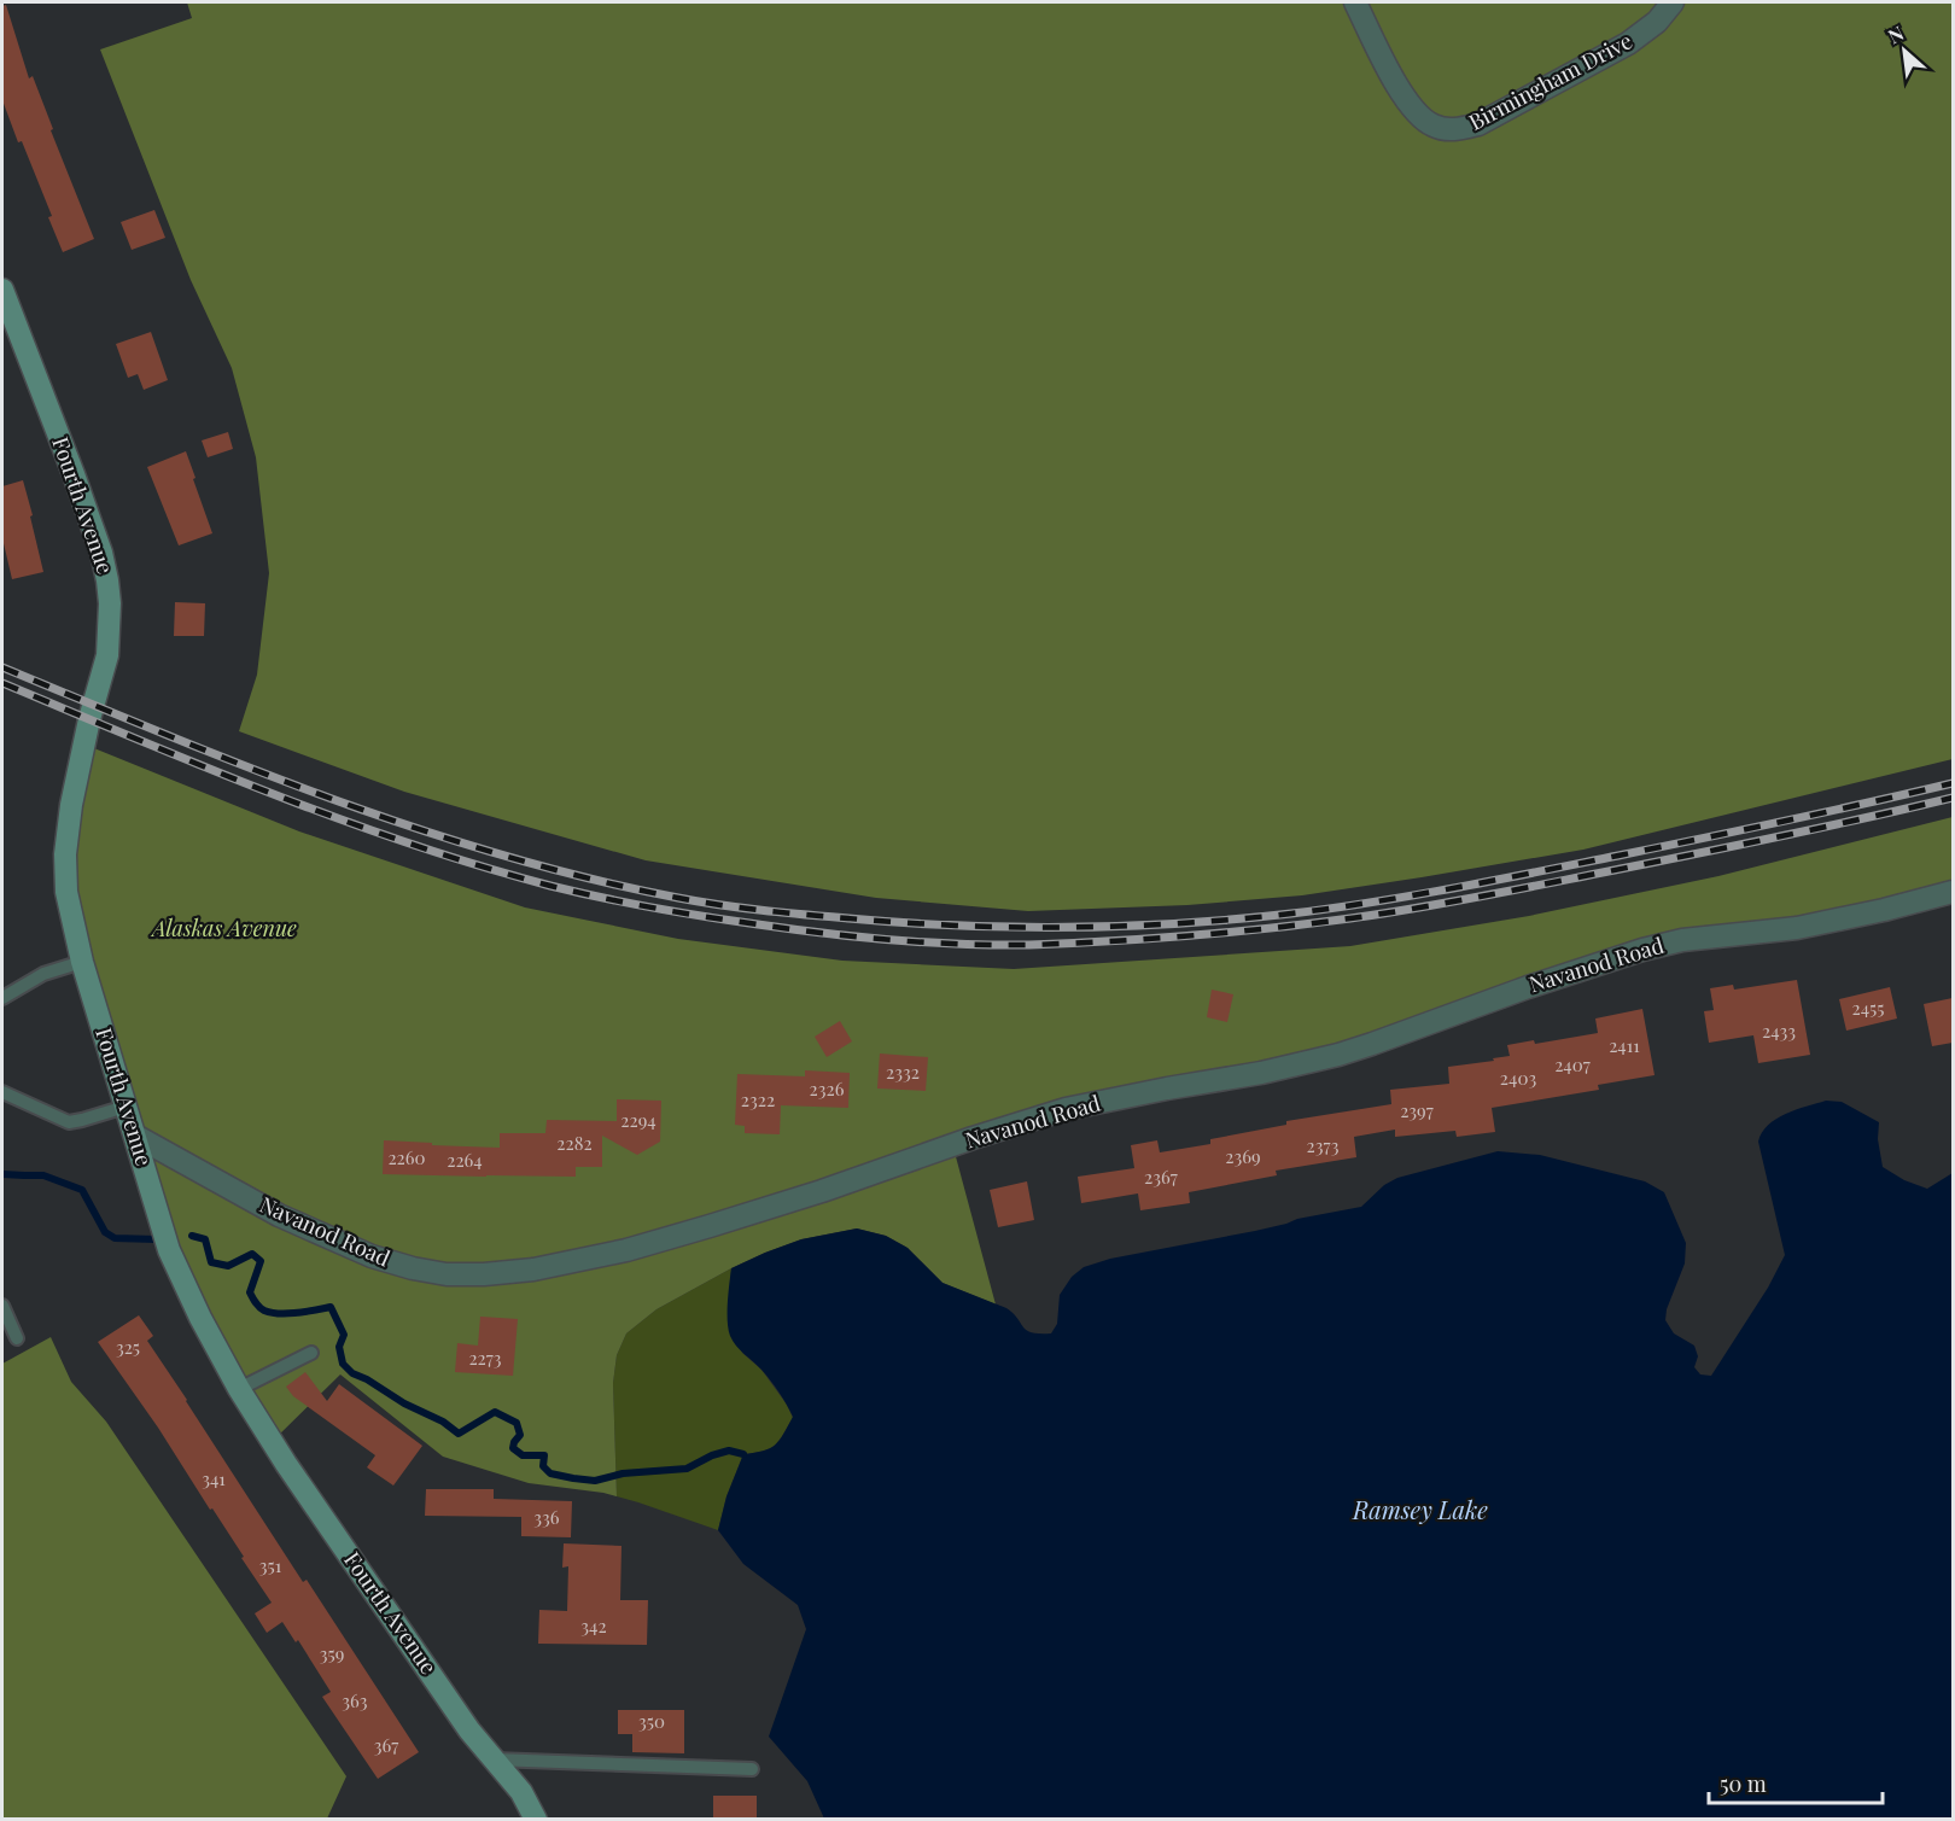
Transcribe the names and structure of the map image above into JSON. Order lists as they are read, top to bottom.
{
  "streets": {
    "street": ["Birmingham Drive", "Fourth Avenue", "Navanod Road"]
  },
  "crossings": [
    ["Fourth Avenue", "Navanod Road"]
  ],
  "water": ["Ramsey Lake"],
  "parks": ["Alaskas Avenue"],
  "house_numbers": [
    "2455",
    "2433",
    "2411",
    "2407",
    "2332",
    "2403",
    "2326",
    "2322",
    "2397",
    "2294",
    "2282",
    "2373",
    "2369",
    "2260",
    "2264",
    "2367",
    "325",
    "2273",
    "341",
    "336",
    "351",
    "342",
    "359",
    "363",
    "350",
    "367"
  ],
  "scale_bar": "50 m",
  "north": "top left"
}
